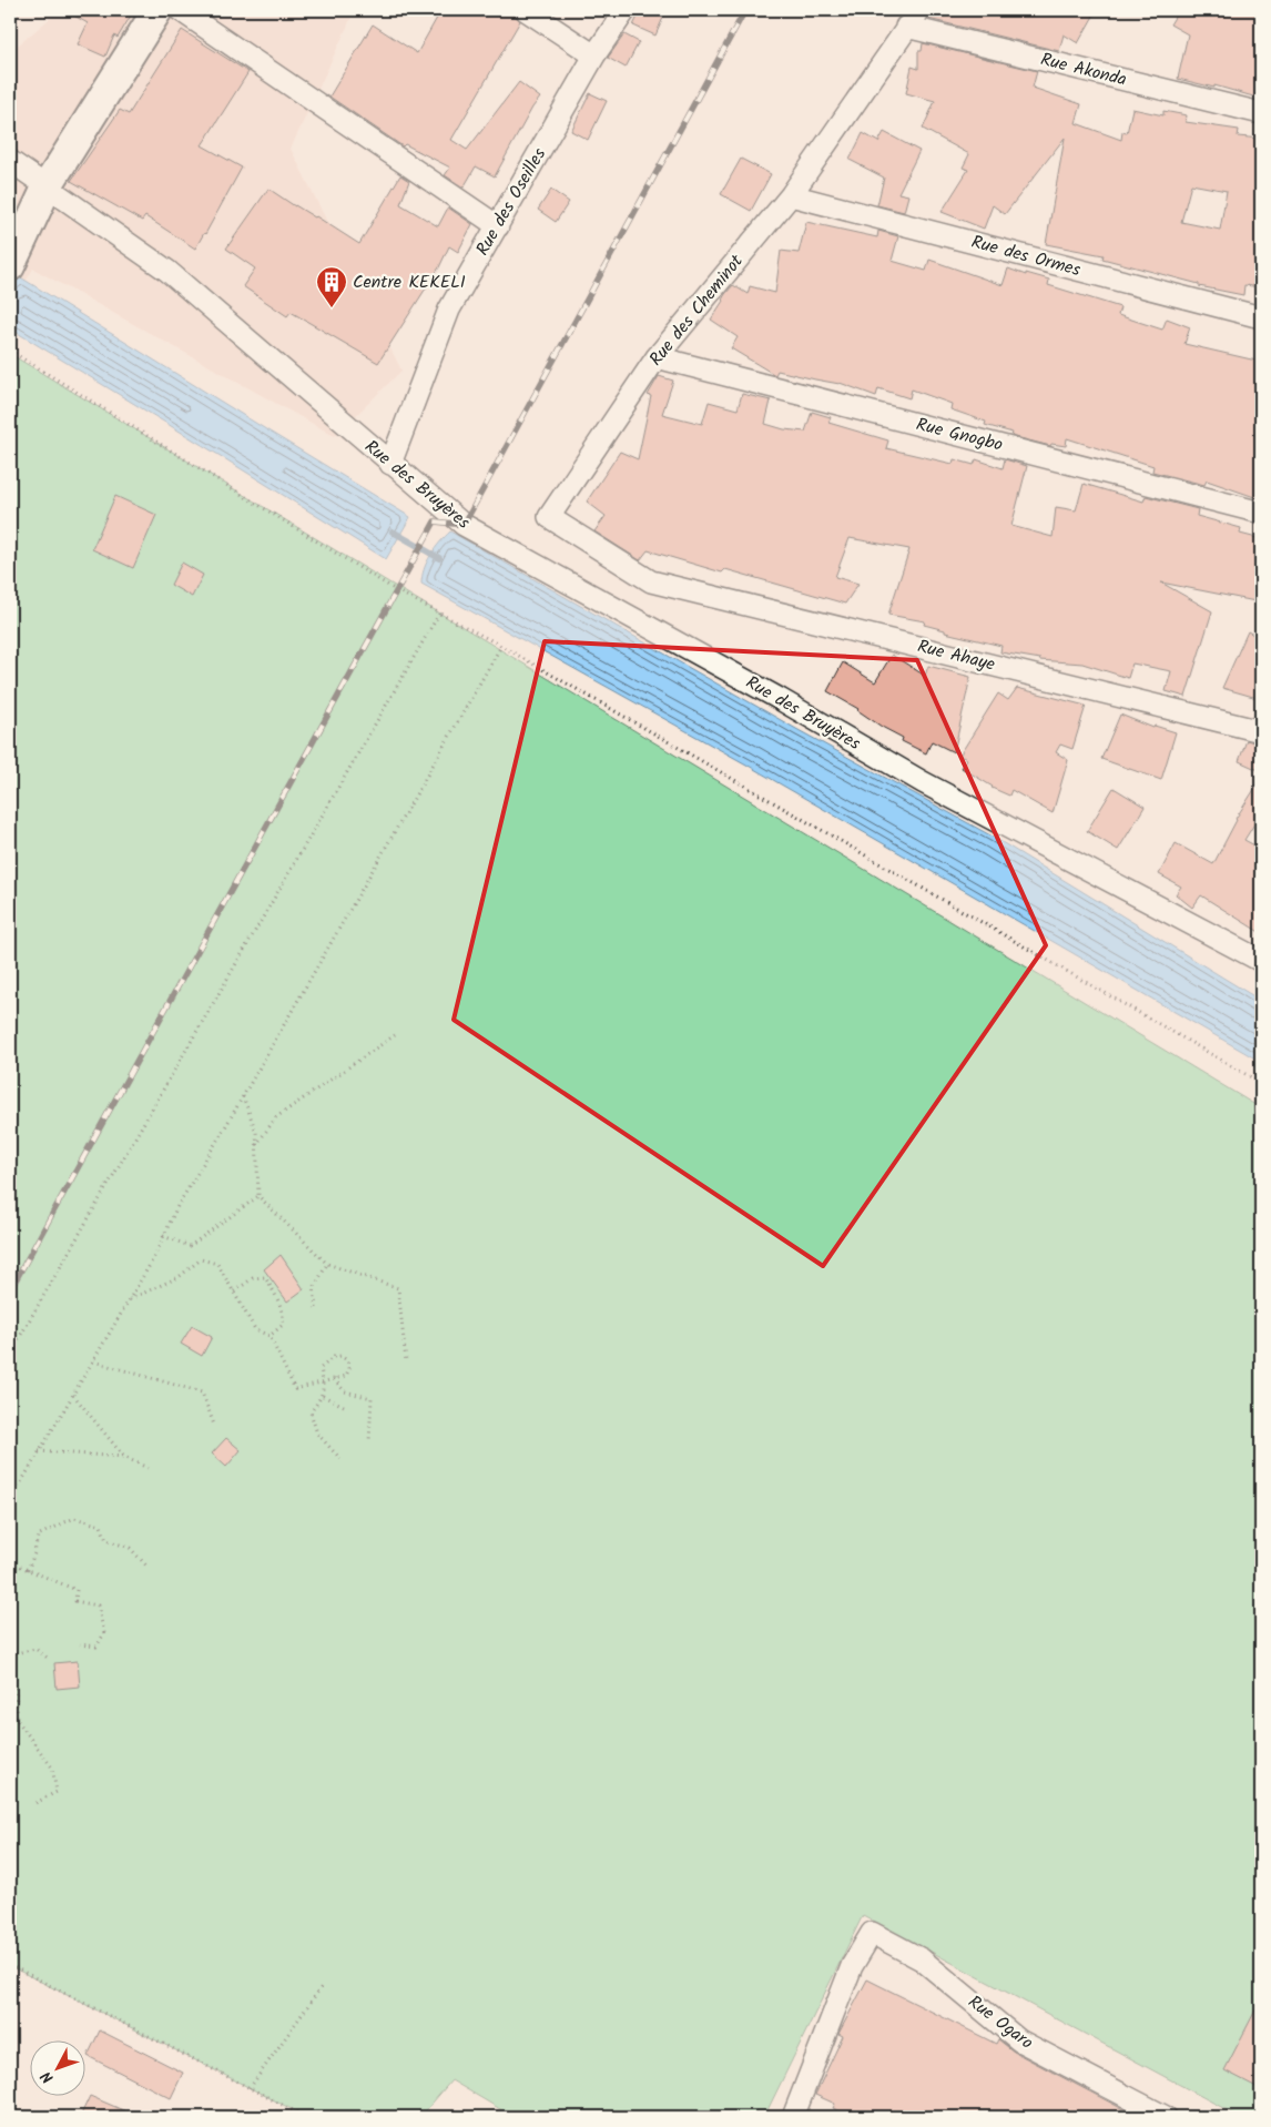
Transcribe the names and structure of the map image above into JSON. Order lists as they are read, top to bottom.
{
  "streets": {
    "street": [
      "Rue Akonda",
      "Rue des Oseilles",
      "Rue des Ormes",
      "Rue des Cheminot",
      "Rue Gnogbo",
      "Rue des Bruyères",
      "Rue Ahaye",
      "Rue Ogaro"
    ]
  },
  "crossings": [
    ["Rue Akonda", "Rue des Cheminot"],
    ["Rue des Oseilles", "Rue des Bruyères"],
    ["Rue des Ormes", "Rue des Cheminot"],
    ["Rue des Cheminot", "Rue Gnogbo"],
    ["Rue des Cheminot", "Rue Ahaye"]
  ],
  "places": {
    "building": ["Centre KEKELI"]
  },
  "north": "bottom left"
}
